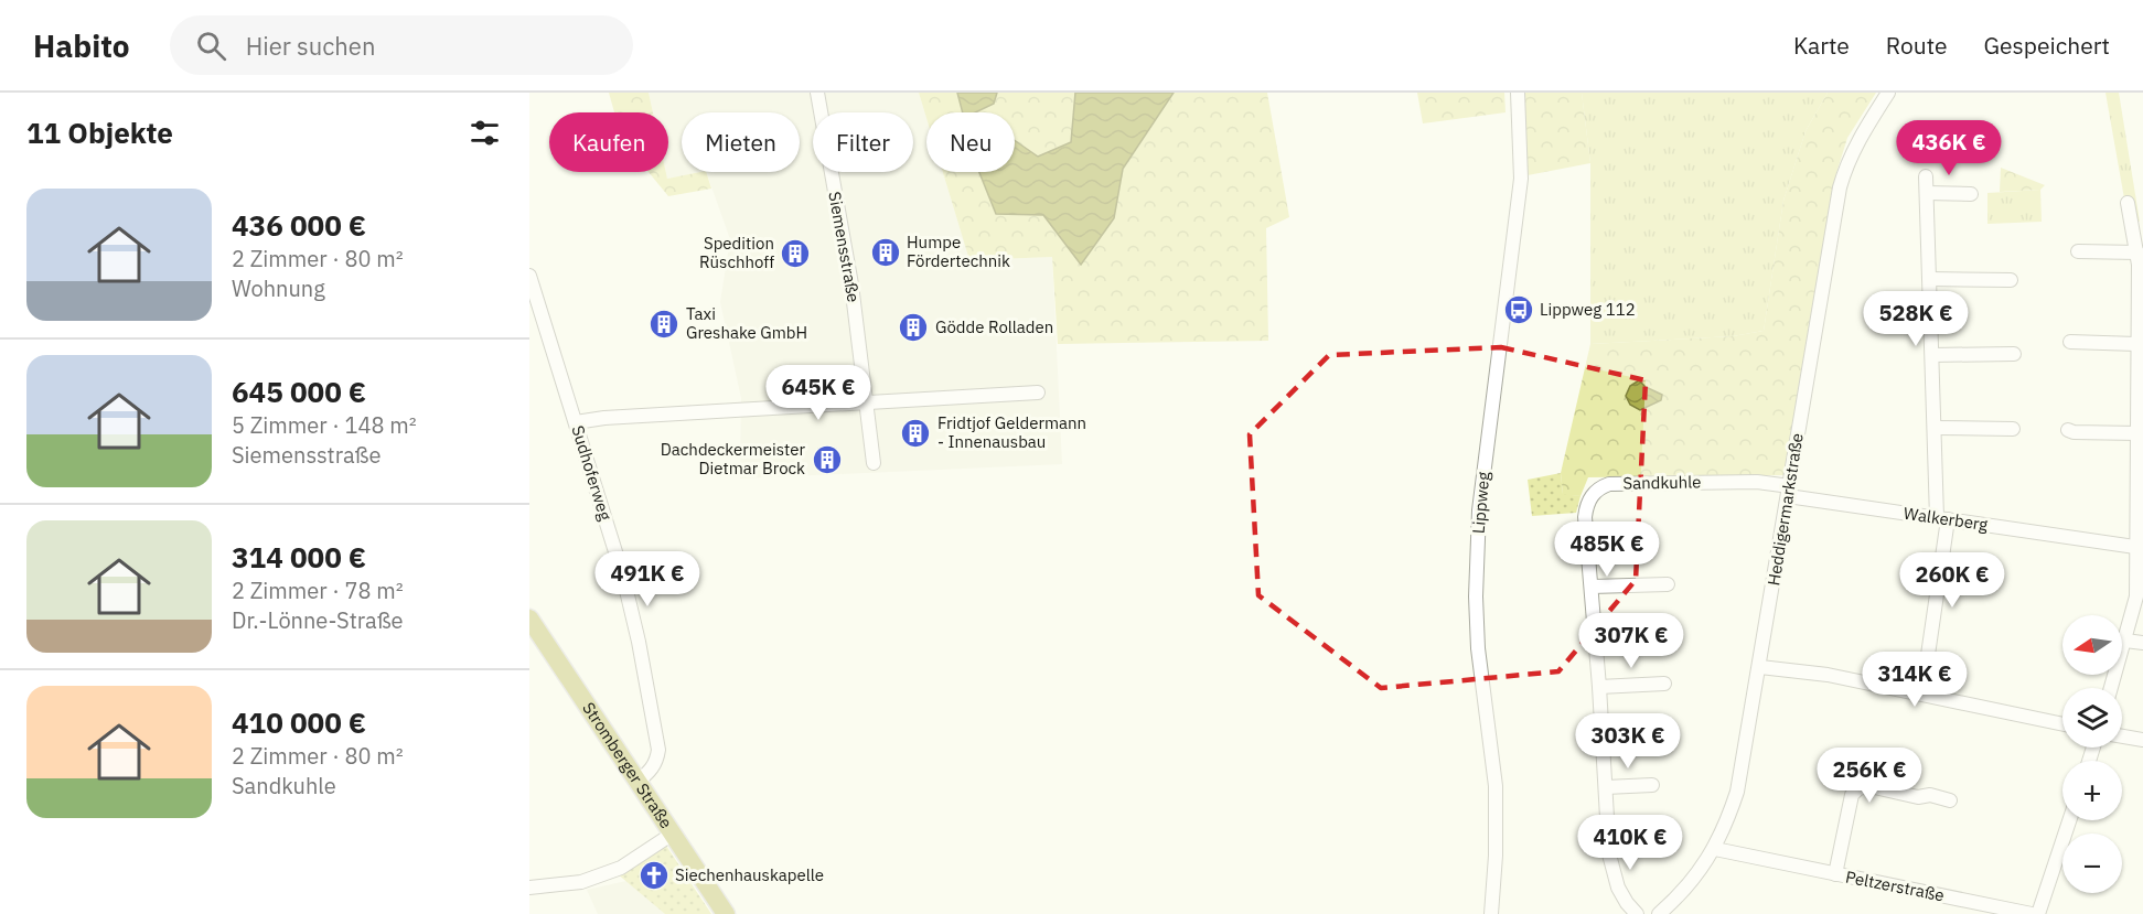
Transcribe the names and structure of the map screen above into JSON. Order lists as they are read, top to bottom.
{
  "streets": {
    "main road": ["Stromberger Straße"],
    "street": [
      "Siemensstraße",
      "Sudhoferweg",
      "Sandkuhle",
      "Lippweg",
      "Heddigermarkstraße",
      "Walkerberg",
      "Peltzerstraße"
    ]
  },
  "crossings": [
    ["Sudhoferweg", "Stromberger Straße"],
    ["Sandkuhle", "Heddigermarkstraße"],
    ["Sandkuhle", "Walkerberg"],
    ["Heddigermarkstraße", "Walkerberg"],
    ["Heddigermarkstraße", "Peltzerstraße"]
  ],
  "places": {
    "building": [
      "Humpe Fördertechnik",
      "Spedition Rüschhoff",
      "Taxi Greshake GmbH",
      "Gödde Rolladen",
      "Fridtjof Geldermann - Innenausbau",
      "Dachdeckermeister Dietmar Brock"
    ],
    "bus stop": ["Lippweg 112"],
    "church": ["Siechenhauskapelle"]
  },
  "north": "left",
  "page": {
    "header": "Habito",
    "search": "Hier suchen",
    "nav": ["Karte", "Route", "Gespeichert"],
    "heading": "11 Objekte",
    "chip": [
      "Kaufen",
      "Mieten",
      "Filter",
      "Neu"
    ],
    "price": [
      "436K €",
      "528K €",
      "645K €",
      "485K €",
      "491K €",
      "260K €",
      "307K €",
      "314K €",
      "303K €",
      "256K €",
      "410K €"
    ],
    "list": [
      {
        "name": "436 000 €",
        "note": "2 Zimmer · 80 m² · Wohnung"
      },
      {
        "name": "645 000 €",
        "note": "5 Zimmer · 148 m² · Siemensstraße"
      },
      {
        "name": "314 000 €",
        "note": "2 Zimmer · 78 m² · Dr.-Lönne-Straße"
      },
      {
        "name": "410 000 €",
        "note": "2 Zimmer · 80 m² · Sandkuhle"
      }
    ],
    "map_buttons": ["+", "−"]
  }
}
